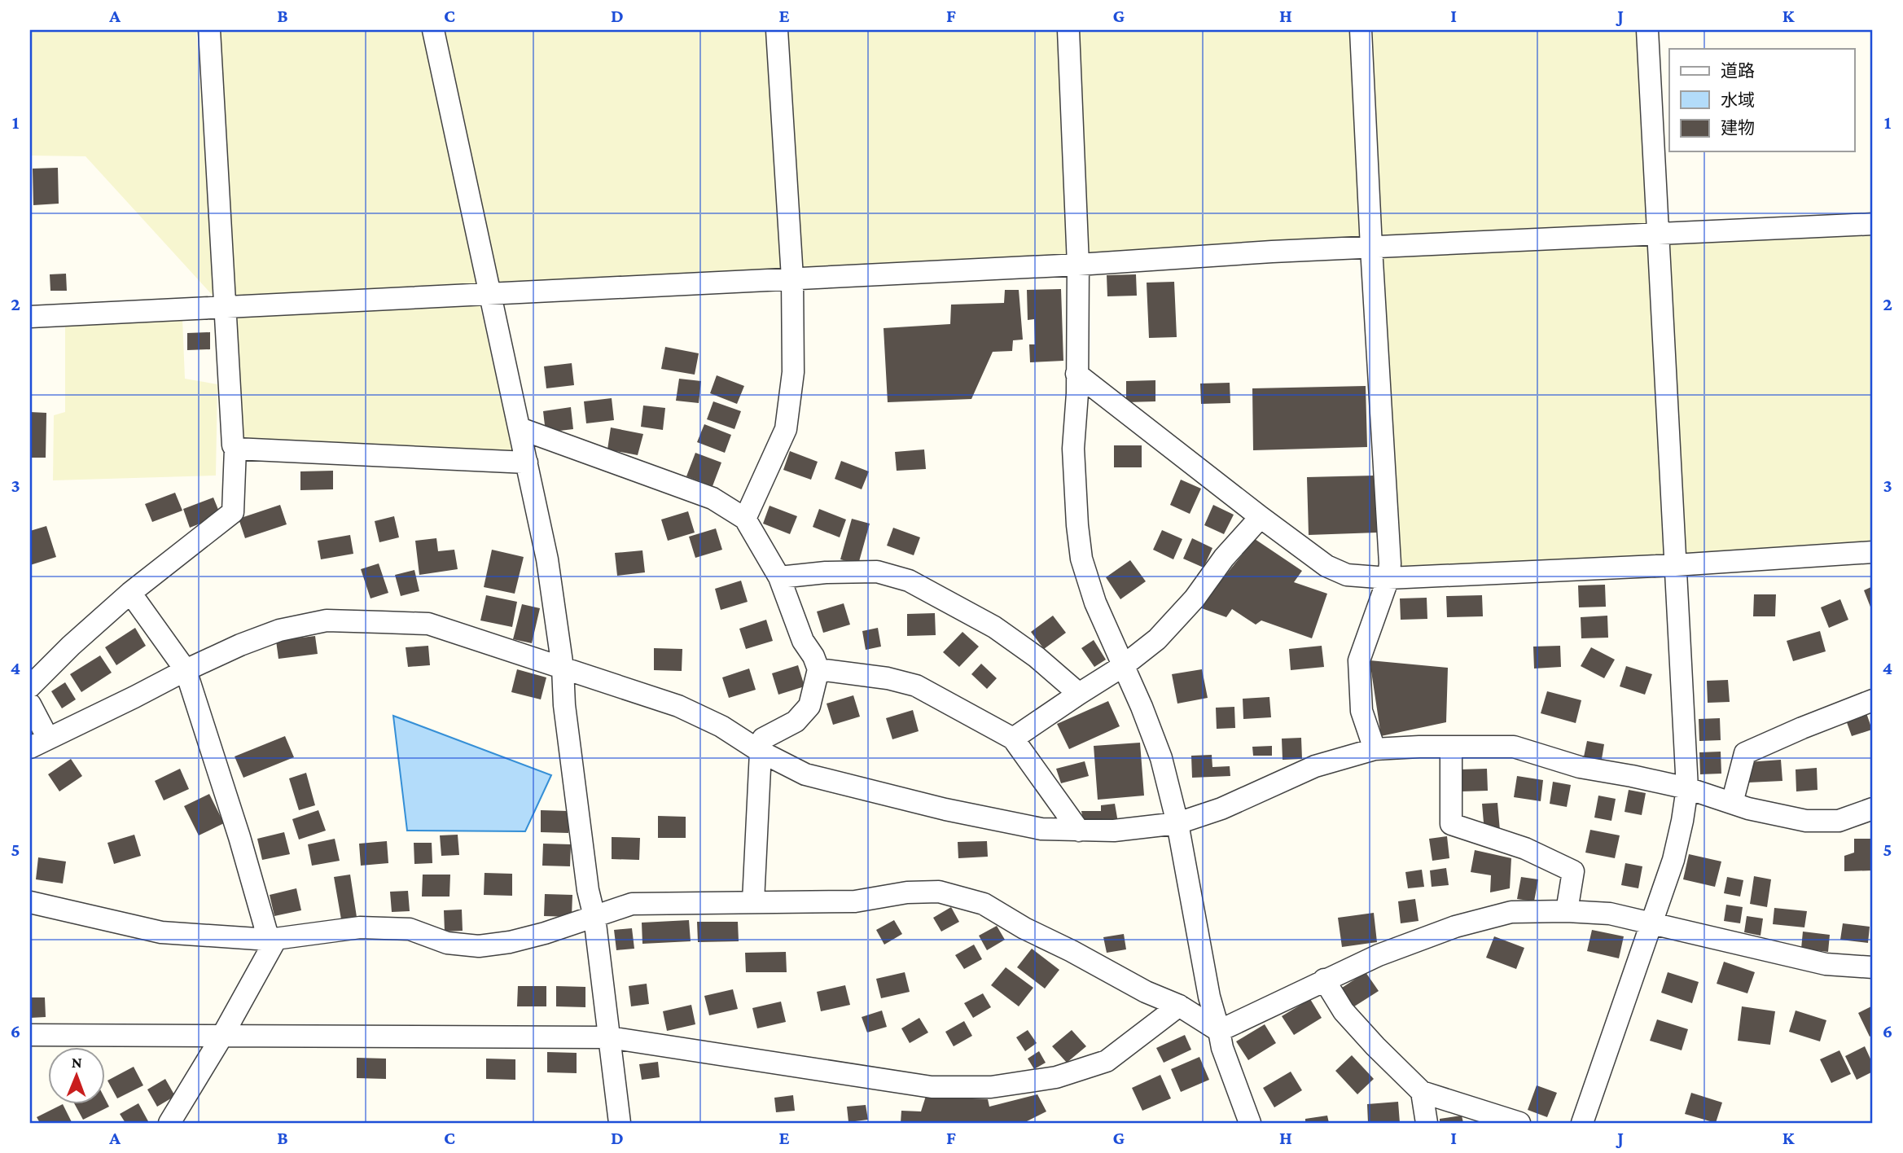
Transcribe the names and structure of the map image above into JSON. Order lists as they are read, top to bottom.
{
  "legend": ["道路", "水域", "建物"],
  "north": "top",
  "grid": {
    "columns": [
      "A",
      "B",
      "C",
      "D",
      "E",
      "F",
      "G",
      "H",
      "I",
      "J",
      "K"
    ],
    "rows": [
      "1",
      "2",
      "3",
      "4",
      "5",
      "6"
    ]
  }
}
